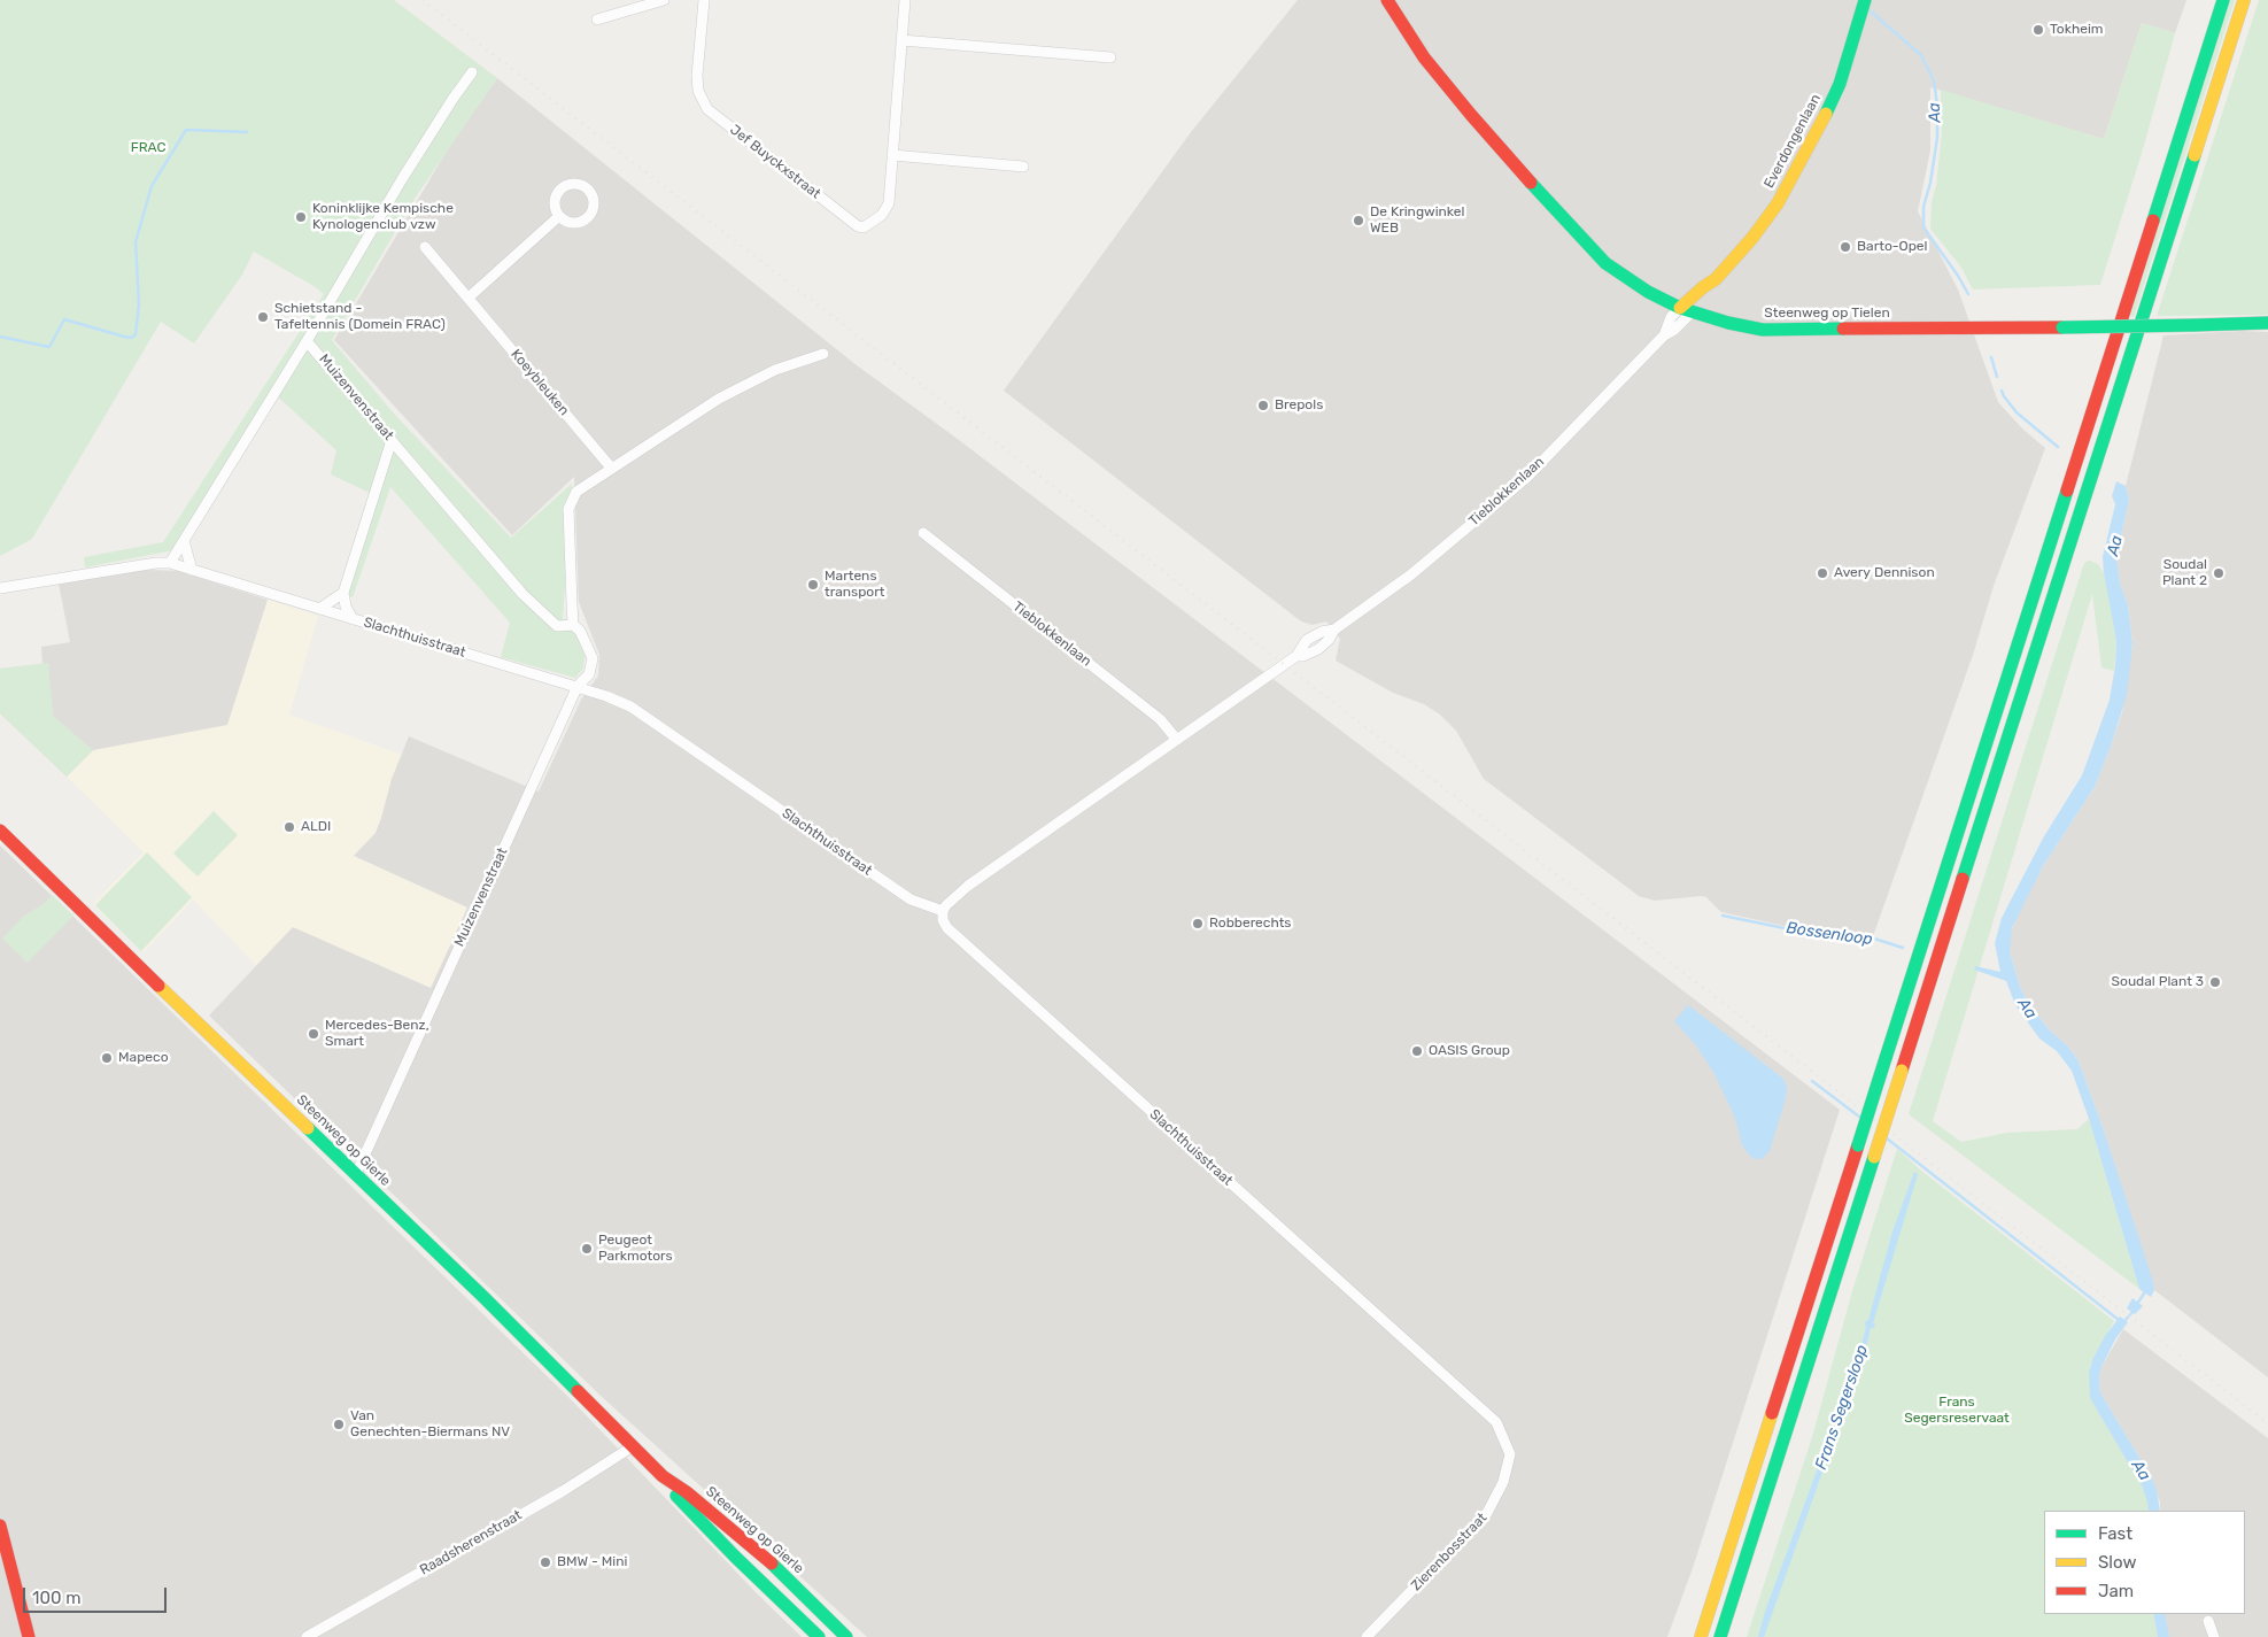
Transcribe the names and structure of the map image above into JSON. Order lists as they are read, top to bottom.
{
  "streets": {
    "main road": ["Everdongenlaan", "Steenweg op Tielen", "Steenweg op Gierle"],
    "street": [
      "Jef Buyckxstraat",
      "Koeybleuken",
      "Muizenvenstraat",
      "Tieblokkenlaan",
      "Slachthuisstraat",
      "Raadsherenstraat",
      "Zierenbosstraat"
    ]
  },
  "crossings": [
    ["Everdongenlaan", "Steenweg op Tielen"],
    ["Everdongenlaan", "Tieblokkenlaan"],
    ["Steenweg op Tielen", "Tieblokkenlaan"],
    ["Muizenvenstraat", "Slachthuisstraat"],
    ["Muizenvenstraat", "Steenweg op Gierle"],
    ["Tieblokkenlaan", "Slachthuisstraat"],
    ["Slachthuisstraat", "Zierenbosstraat"],
    ["Steenweg op Gierle", "Raadsherenstraat"]
  ],
  "water": ["Aa", "Bossenloop", "Frans Segersloop"],
  "parks": ["FRAC", "Frans Segersreservaat"],
  "places": [
    "Tokheim",
    "Koninklijke Kempische Kynologenclub vzw",
    "De Kringwinkel WEB",
    "Barto-Opel",
    "Schietstand - Tafeltennis (Domein FRAC)",
    "Brepols",
    "Avery Dennison",
    "Soudal Plant 2",
    "Martens transport",
    "ALDI",
    "Robberechts",
    "Soudal Plant 3",
    "Mercedes-Benz, Smart",
    "OASIS Group",
    "Mapeco",
    "Peugeot Parkmotors",
    "Van Genechten-Biermans NV",
    "BMW - Mini"
  ],
  "legend": ["Fast", "Slow", "Jam"],
  "scale_bar": "100 m"
}
